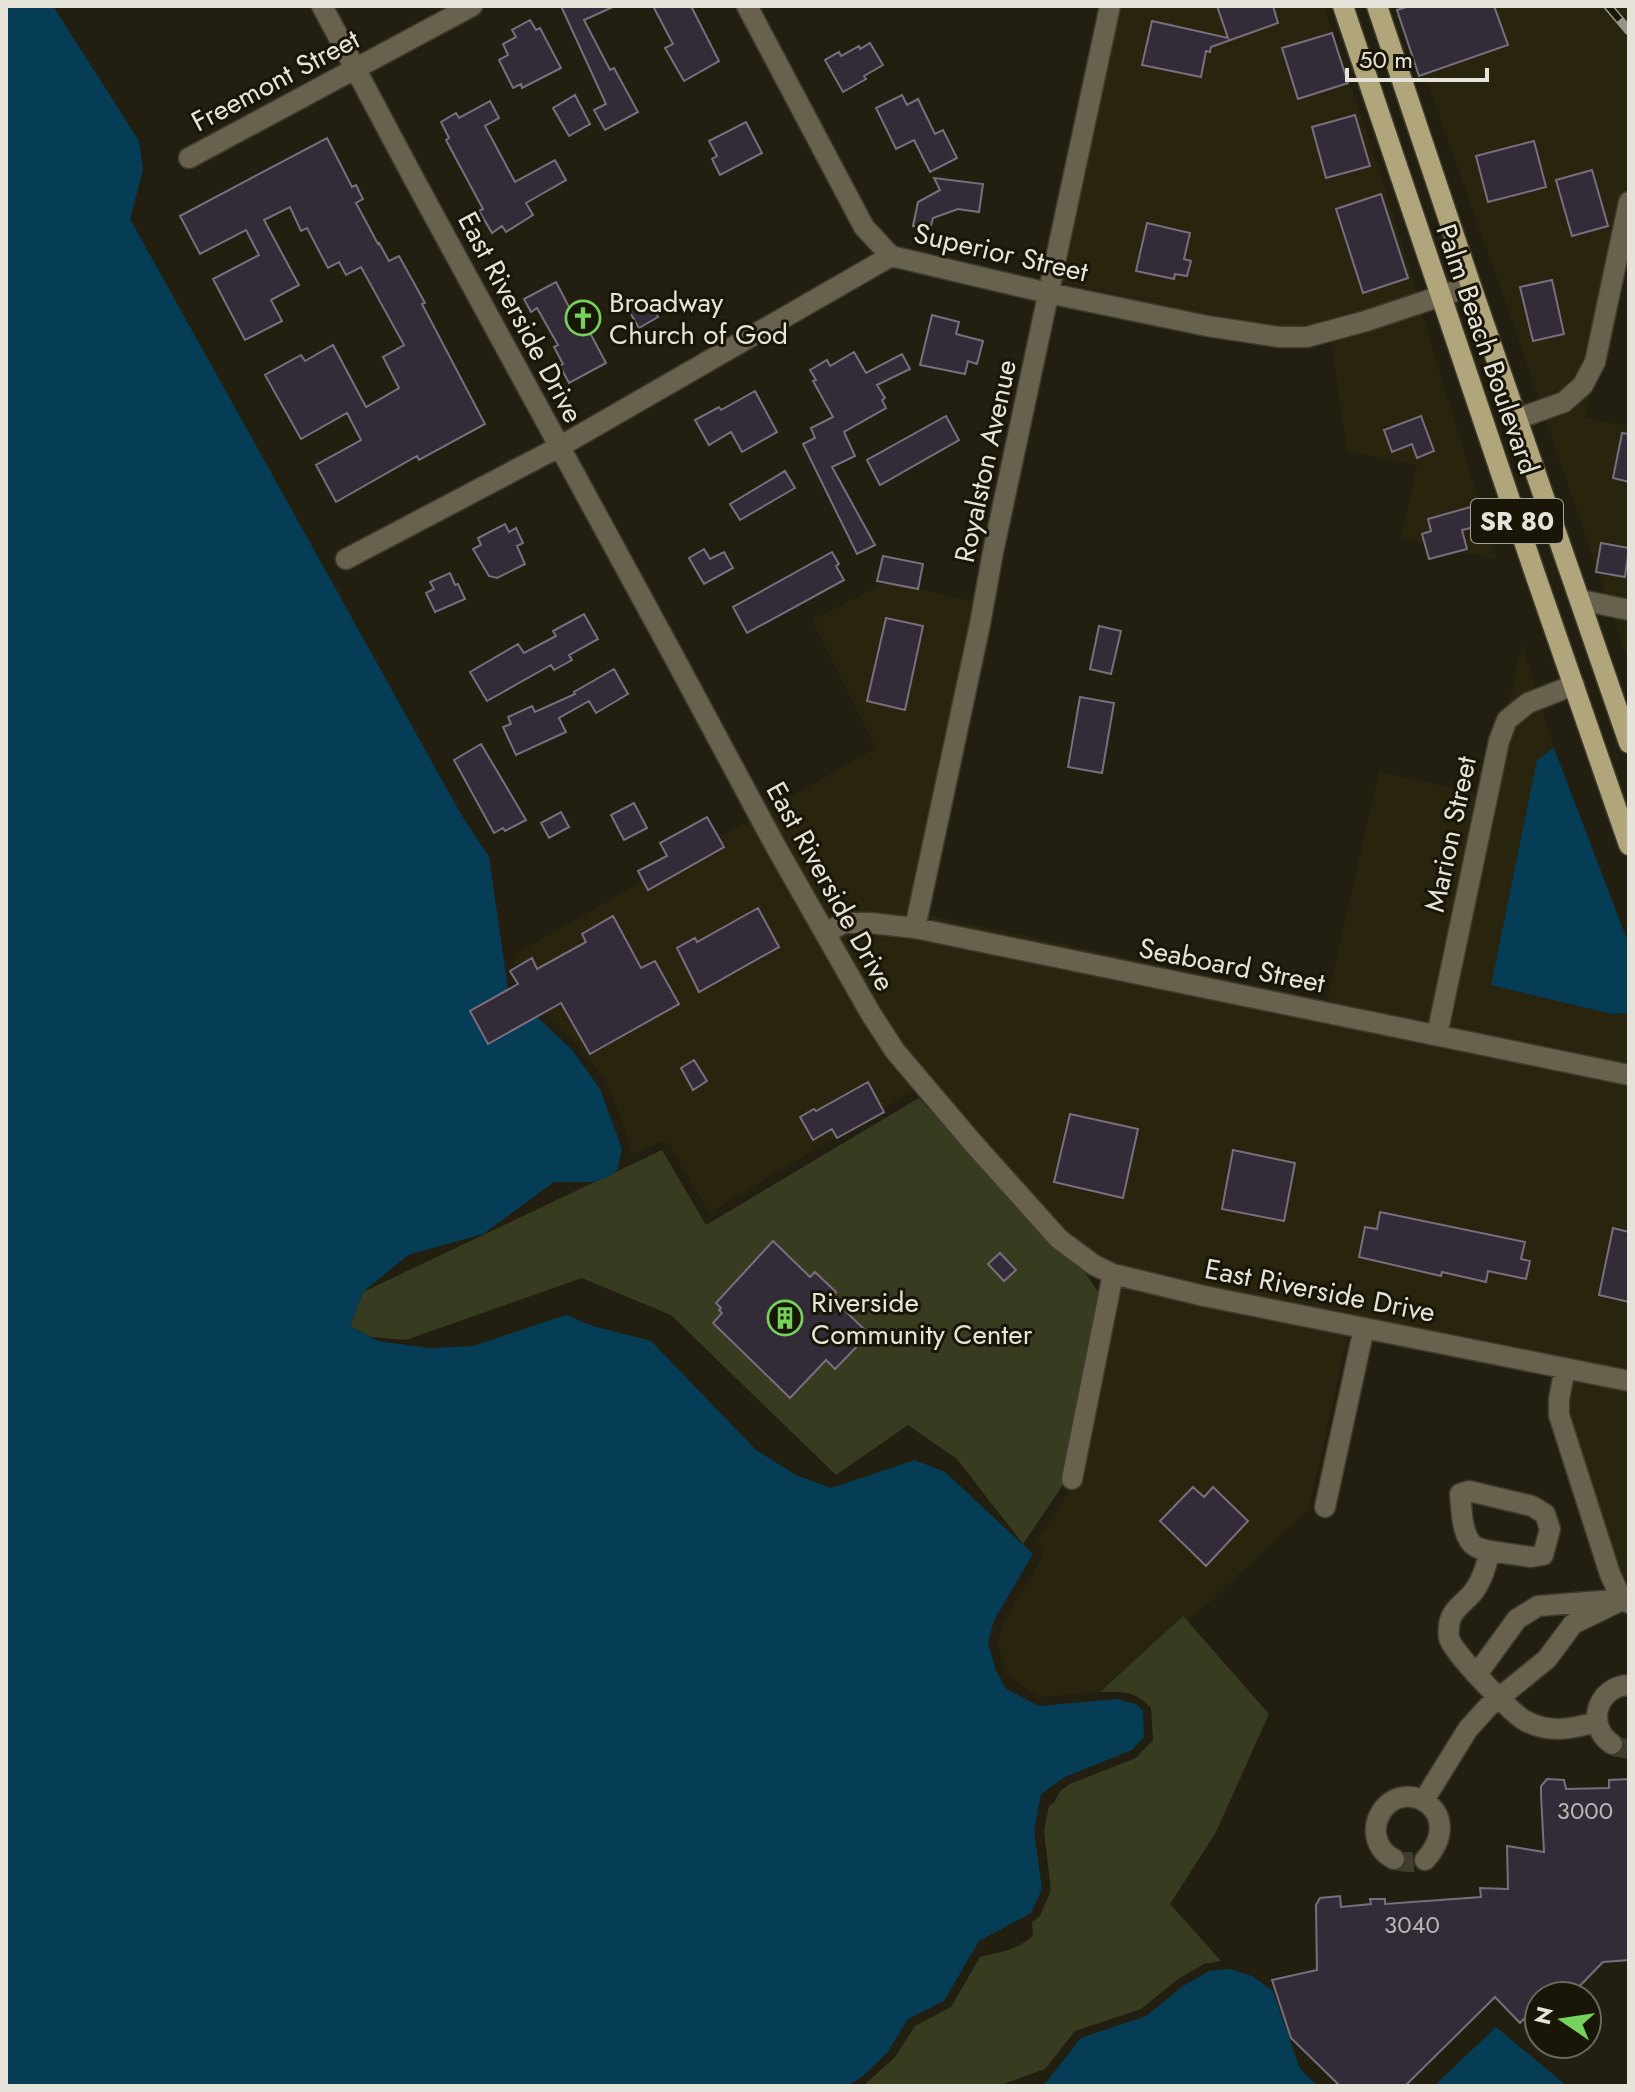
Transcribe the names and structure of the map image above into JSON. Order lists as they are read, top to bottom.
{
  "streets": {
    "main road": ["Palm Beach Boulevard", "SR 80"],
    "street": [
      "Freemont Street",
      "Superior Street",
      "East Riverside Drive",
      "Royalston Avenue",
      "Marion Street",
      "Seaboard Street"
    ]
  },
  "crossings": [
    ["Freemont Street", "East Riverside Drive"],
    ["Superior Street", "East Riverside Drive"],
    ["Superior Street", "Palm Beach Boulevard"],
    ["Superior Street", "Royalston Avenue"],
    ["East Riverside Drive", "Seaboard Street"],
    ["Palm Beach Boulevard", "Marion Street"],
    ["Royalston Avenue", "Seaboard Street"],
    ["Marion Street", "Seaboard Street"]
  ],
  "places": {
    "church": ["Broadway Church of God"],
    "building": ["Riverside Community Center"]
  },
  "house_numbers": ["3000", "3040"],
  "scale_bar": "50 m",
  "north": "left"
}
